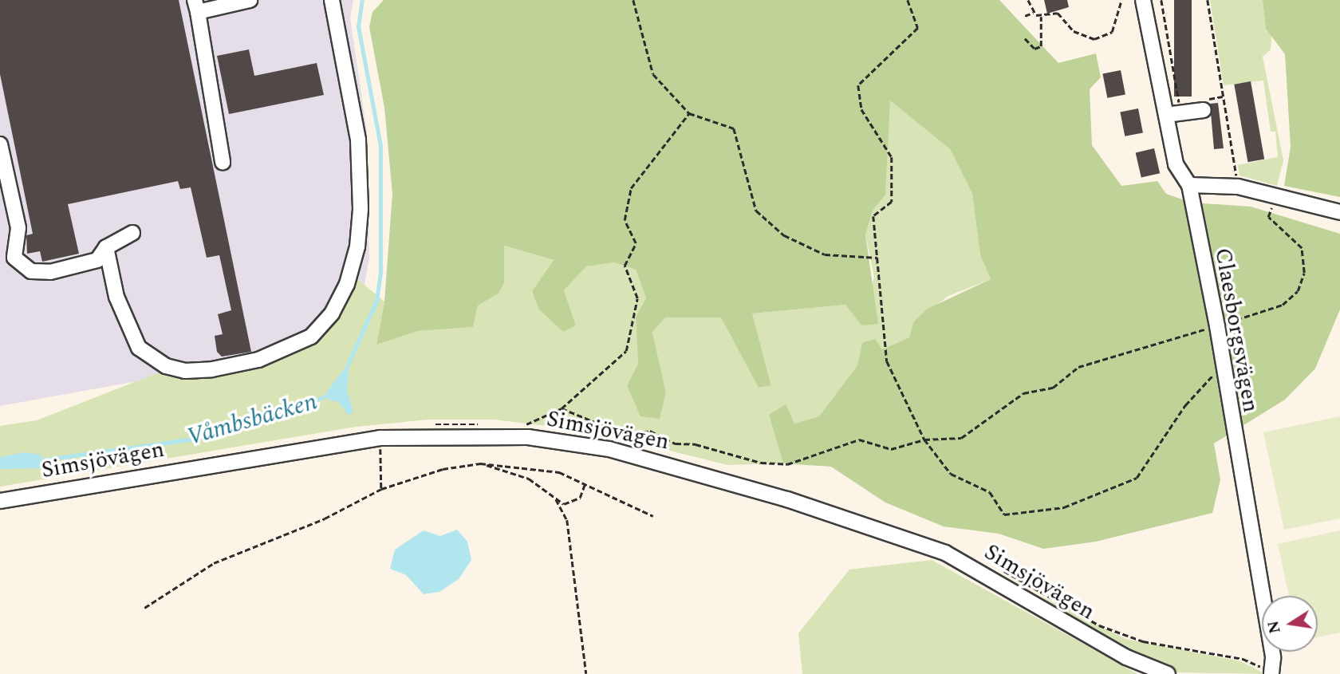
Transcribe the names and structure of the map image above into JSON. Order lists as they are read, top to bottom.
{
  "streets": {
    "street": ["Claesborgsvägen", "Simsjövägen"]
  },
  "water": ["Våmbsbäcken"],
  "north": "left"
}
